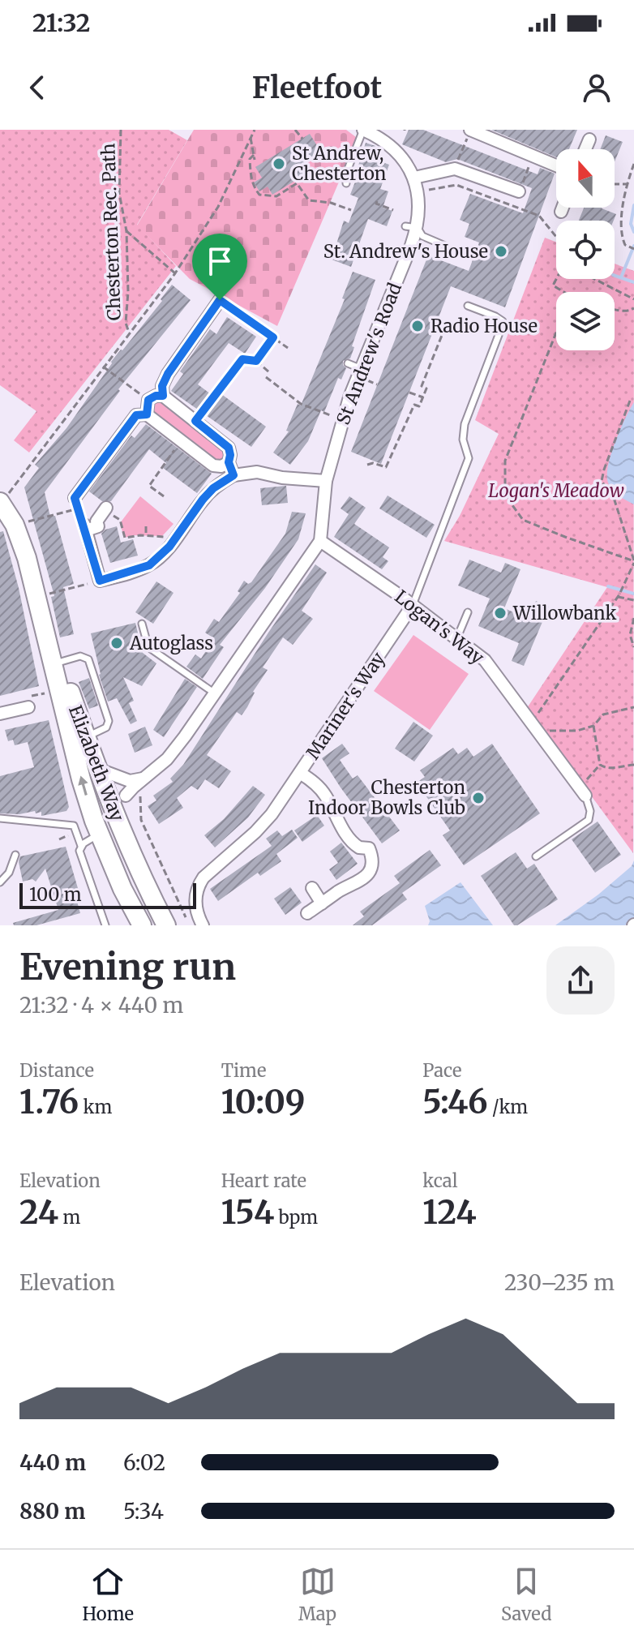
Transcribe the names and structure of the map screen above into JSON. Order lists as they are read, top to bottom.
{
  "streets": {
    "main road": ["Elizabeth Way"],
    "street": ["St Andrew's Road", "Logan's Way", "Mariner's Way"],
    "path": ["Chesterton Rec. Path"]
  },
  "crossings": [
    ["St Andrew's Road", "Logan's Way"],
    ["Logan's Way", "Mariner's Way"]
  ],
  "parks": ["Logan's Meadow"],
  "places": [
    "St Andrew, Chesterton",
    "St. Andrew's House",
    "Radio House",
    "Willowbank",
    "Autoglass",
    "Chesterton Indoor Bowls Club"
  ],
  "scale_bar": "100 m",
  "north": "top",
  "page": {
    "status": "21:32",
    "header": "Fleetfoot",
    "scale": "100 m",
    "heading": ["Evening run", "21:32 · 4 × 440 m"],
    "stats": [
      ["Distance", "1.76 km"],
      ["Time", "10:09"],
      ["Pace", "5:46 /km"],
      ["Elevation", "24 m"],
      ["Heart rate", "154 bpm"],
      ["kcal", "124"]
    ],
    "chart": ["Elevation", "230–235 m"],
    "list": [
      {
        "name": "440 m",
        "note": "6:02"
      },
      {
        "name": "880 m",
        "note": "5:34"
      }
    ],
    "tabs": ["Home", "Map", "Saved"]
  }
}
